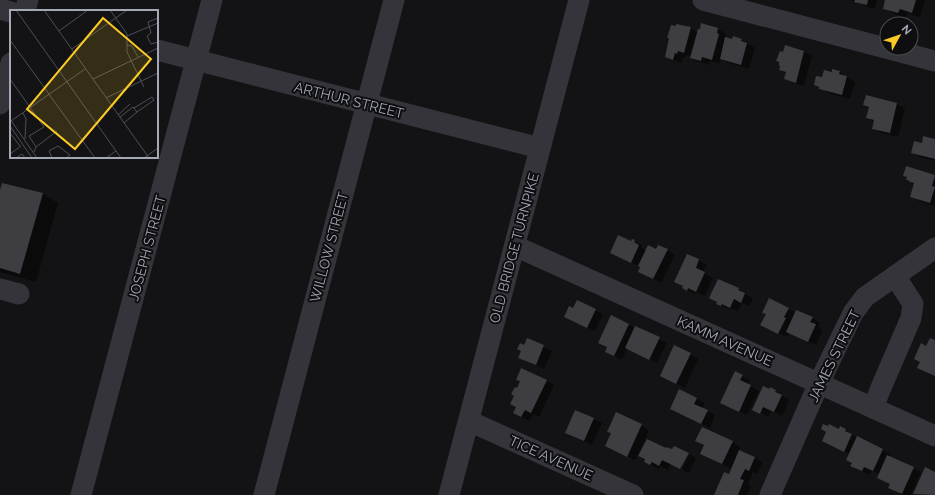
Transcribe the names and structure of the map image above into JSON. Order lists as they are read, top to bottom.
{
  "streets": {
    "street": [
      "ARTHUR STREET",
      "WILLOW STREET",
      "JOSEPH STREET",
      "OLD BRIDGE TURNPIKE",
      "KAMM AVENUE",
      "JAMES STREET",
      "TICE AVENUE"
    ]
  },
  "crossings": [
    ["ARTHUR STREET", "WILLOW STREET"],
    ["ARTHUR STREET", "JOSEPH STREET"],
    ["ARTHUR STREET", "OLD BRIDGE TURNPIKE"],
    ["OLD BRIDGE TURNPIKE", "KAMM AVENUE"],
    ["OLD BRIDGE TURNPIKE", "TICE AVENUE"],
    ["KAMM AVENUE", "JAMES STREET"]
  ],
  "north": "top right"
}
